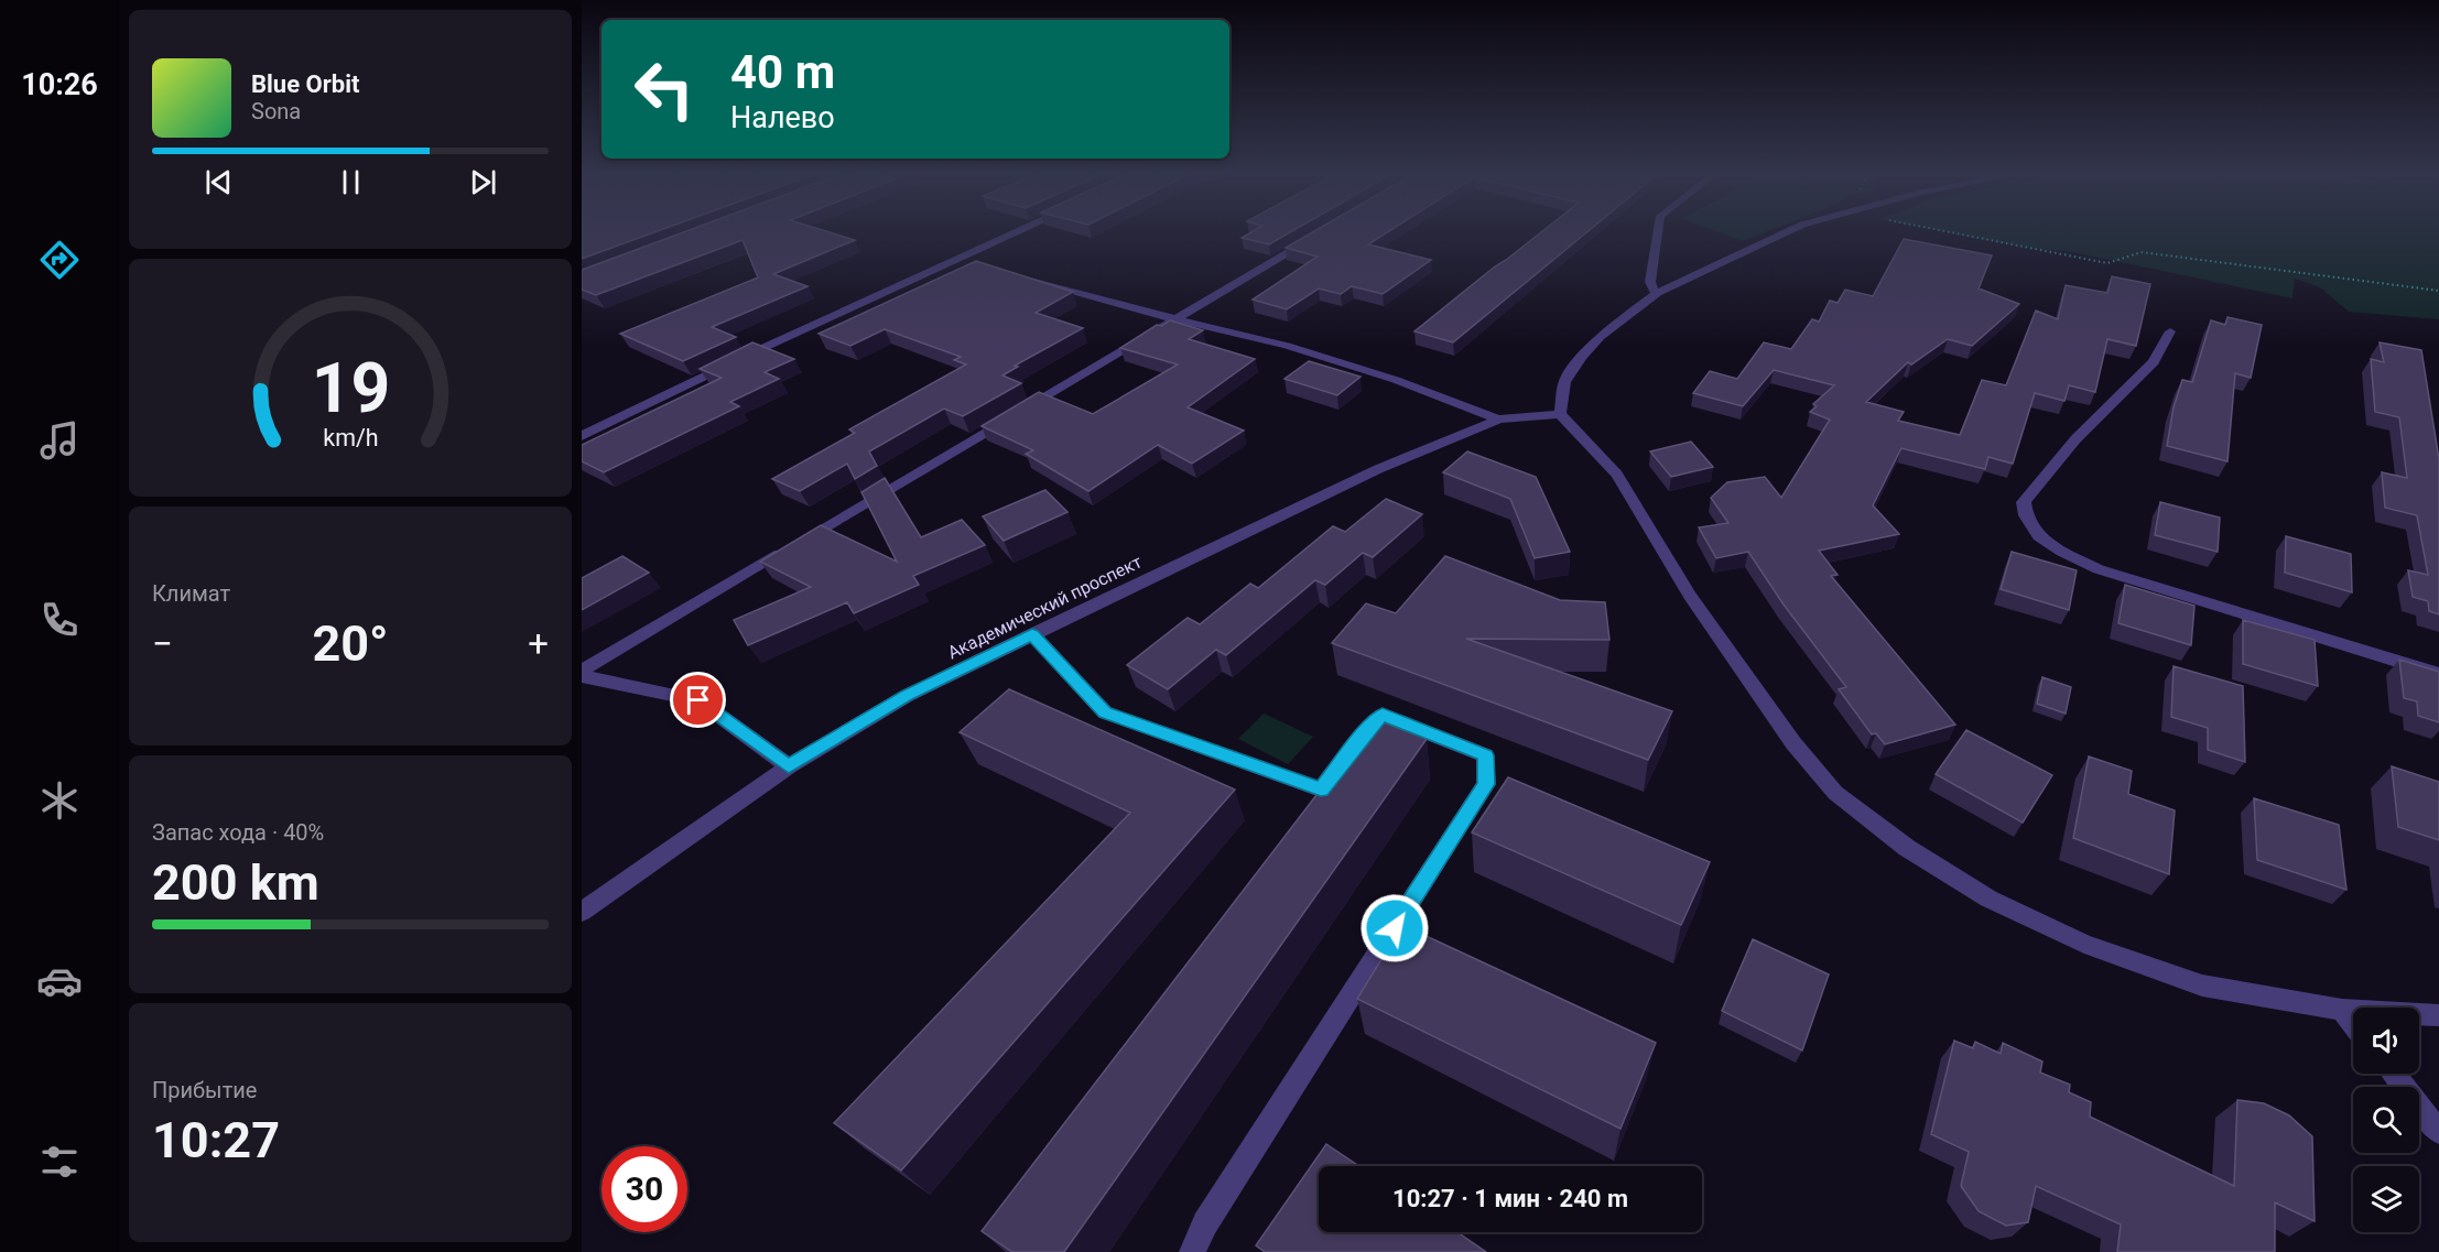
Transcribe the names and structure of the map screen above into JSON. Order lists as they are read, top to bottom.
{
  "streets": {
    "street": ["Академический проспект"]
  },
  "page": {
    "tabs": "10:26",
    "turn": ["40 m", "Налево"],
    "song": ["Blue Orbit", "Sona"],
    "tile": [
      "Климат",
      ["Запас хода · 40%", "200 km"],
      ["Прибытие", "10:27"]
    ],
    "heat": ["−", "20°", "+"],
    "limit": "30",
    "trip": "10:27 · 1 мин · 240 m",
    "gauge": ["19", "km/h"]
  }
}
